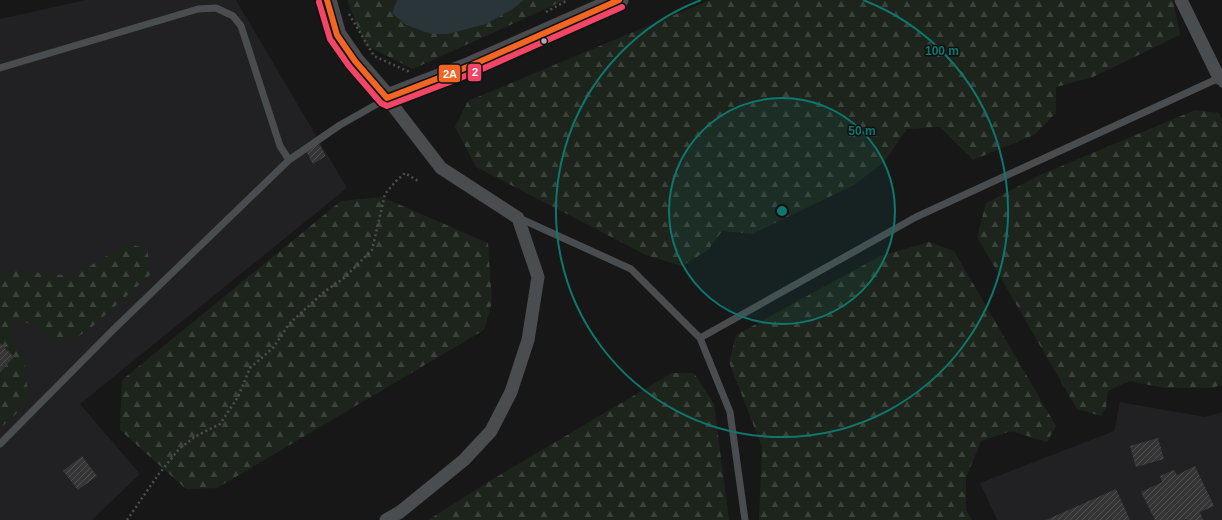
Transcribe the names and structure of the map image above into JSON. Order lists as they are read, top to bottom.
{
  "lines": ["transit line 2А", "transit line 2"],
  "rings": ["100 m", "50 m"]
}
